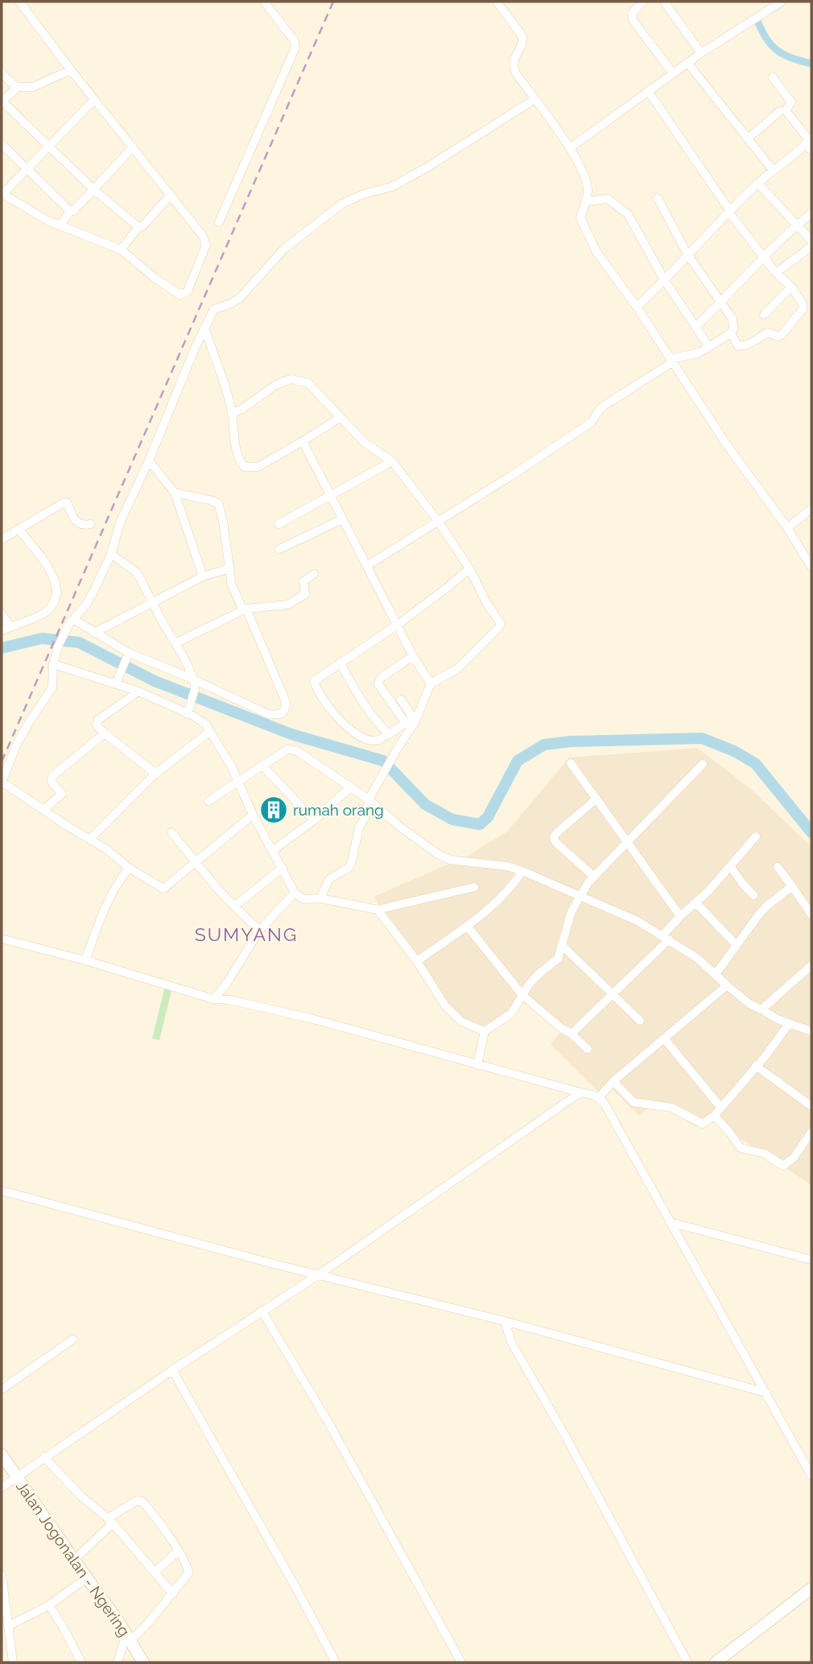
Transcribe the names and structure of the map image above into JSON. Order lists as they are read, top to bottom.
{
  "streets": {
    "main road": ["Jalan Jogonalan - Ngering"]
  },
  "districts": ["SUMYANG"],
  "places": {
    "building": ["rumah orang"]
  }
}
